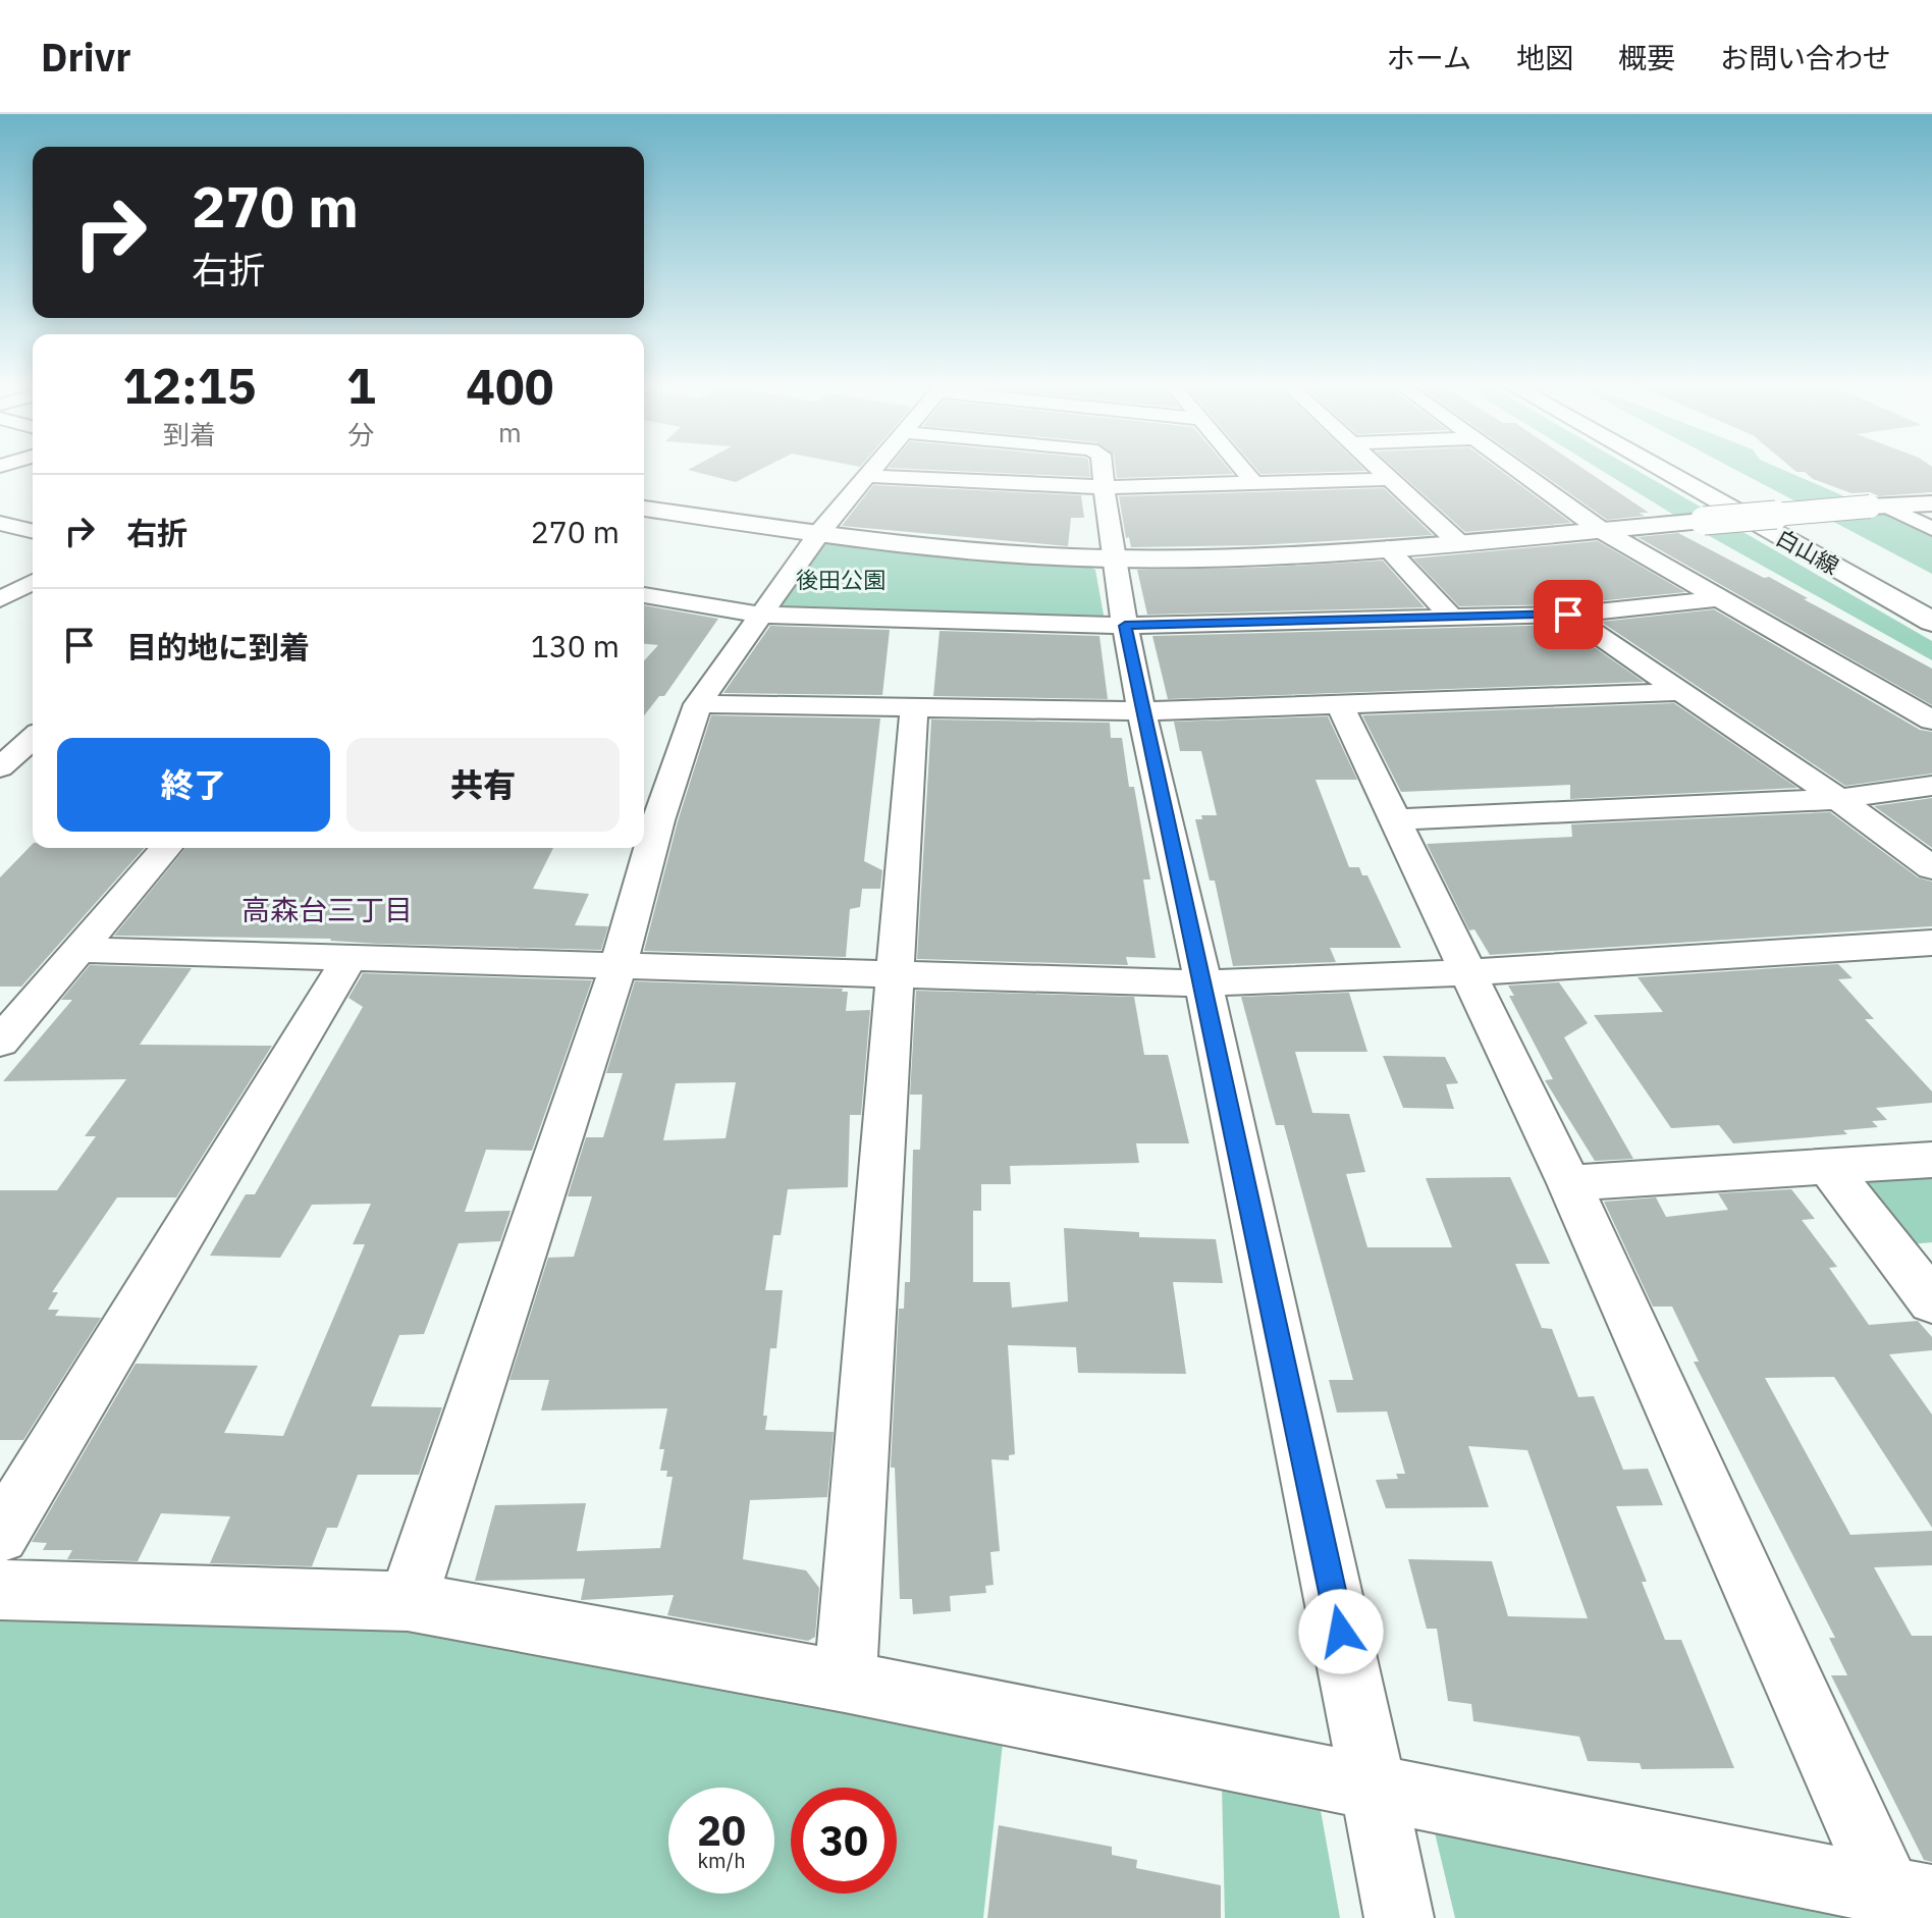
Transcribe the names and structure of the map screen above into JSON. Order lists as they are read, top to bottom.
{
  "streets": {
    "street": ["白山線"]
  },
  "districts": ["高森台三丁目"],
  "parks": ["後田公園"],
  "page": {
    "header": "Drivr",
    "nav": [
      "ホーム",
      "地図",
      "概要",
      "お問い合わせ"
    ],
    "turn": ["270 m", "右折"],
    "eta": [
      "12:15",
      "到着",
      "1",
      "分",
      "400",
      "m"
    ],
    "list": [
      {
        "name": "右折",
        "value": "270 m"
      },
      {
        "name": "目的地に到着",
        "value": "130 m"
      }
    ],
    "buttons": ["終了", "共有"],
    "speed": "20 km/h",
    "limit": "30"
  }
}
